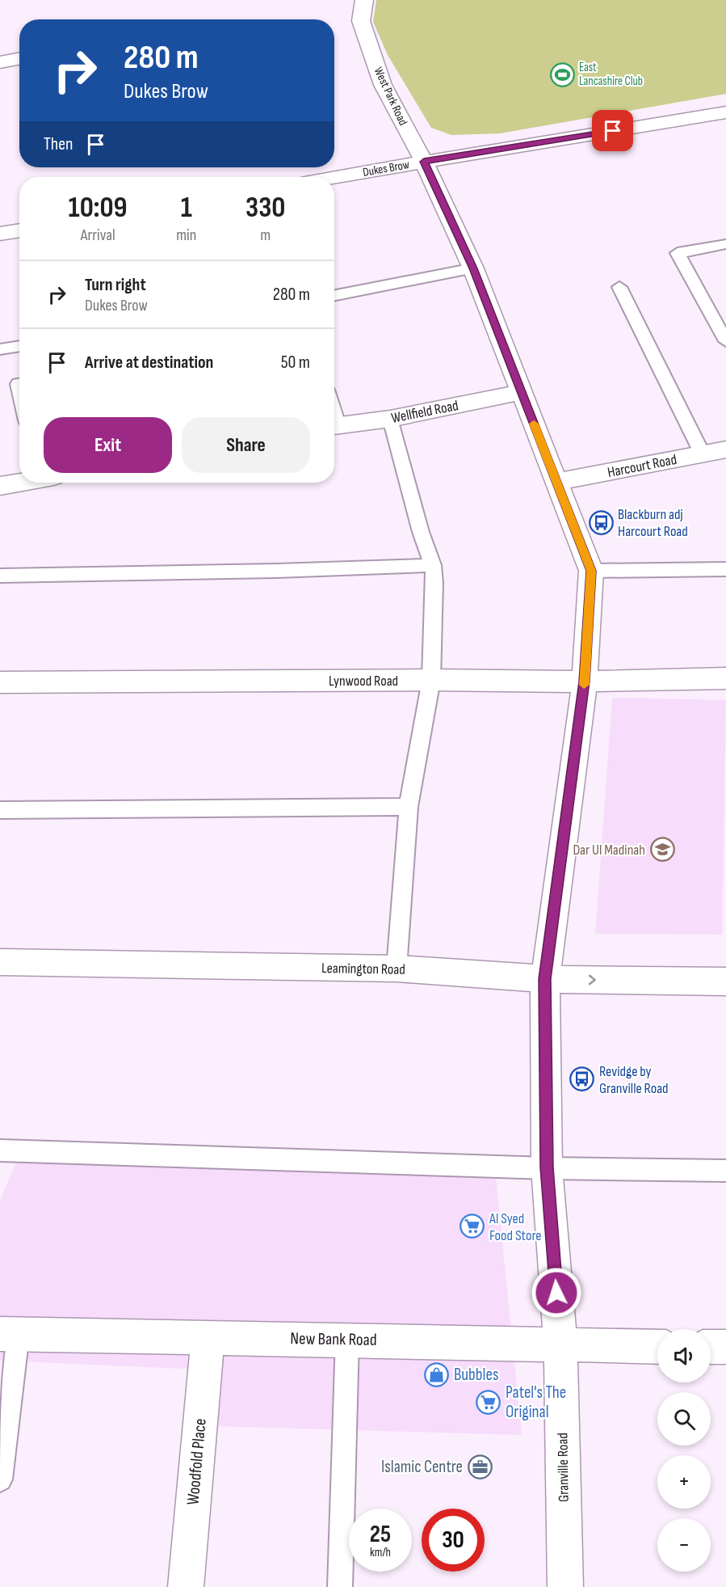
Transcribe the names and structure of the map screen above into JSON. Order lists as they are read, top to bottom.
{
  "streets": {
    "street": [
      "West Park Road",
      "Dukes Brow",
      "Wellfield Road",
      "Harcourt Road",
      "Lynwood Road",
      "Leamington Road",
      "New Bank Road",
      "Woodfold Place",
      "Granville Road"
    ]
  },
  "crossings": [
    ["West Park Road", "Dukes Brow"],
    ["West Park Road", "Granville Road"],
    ["Dukes Brow", "Granville Road"],
    ["Wellfield Road", "Granville Road"],
    ["Harcourt Road", "Granville Road"],
    ["Lynwood Road", "Granville Road"],
    ["Leamington Road", "Granville Road"],
    ["New Bank Road", "Woodfold Place"],
    ["New Bank Road", "Granville Road"]
  ],
  "places": {
    "sports": ["East Lancashire Club"],
    "bus stop": ["Blackburn adj Harcourt Road", "Revidge by Granville Road"],
    "school or university": ["Dar Ul Madinah"],
    "supermarket": ["Al Syed Food Store", "Patel's The Original"],
    "shop": ["Bubbles"],
    "office": ["Islamic Centre"]
  },
  "page": {
    "turn": ["280 m", "Dukes Brow"],
    "then": "Then",
    "eta": [
      "10:09",
      "Arrival",
      "1",
      "min",
      "330",
      "m"
    ],
    "list": [
      {
        "name": "Turn right",
        "note": "Dukes Brow",
        "value": "280 m"
      },
      {
        "name": "Arrive at destination",
        "value": "50 m"
      }
    ],
    "buttons": ["Exit", "Share"],
    "map_buttons": ["+", "−"],
    "speed": "25 km/h",
    "limit": "30"
  }
}
